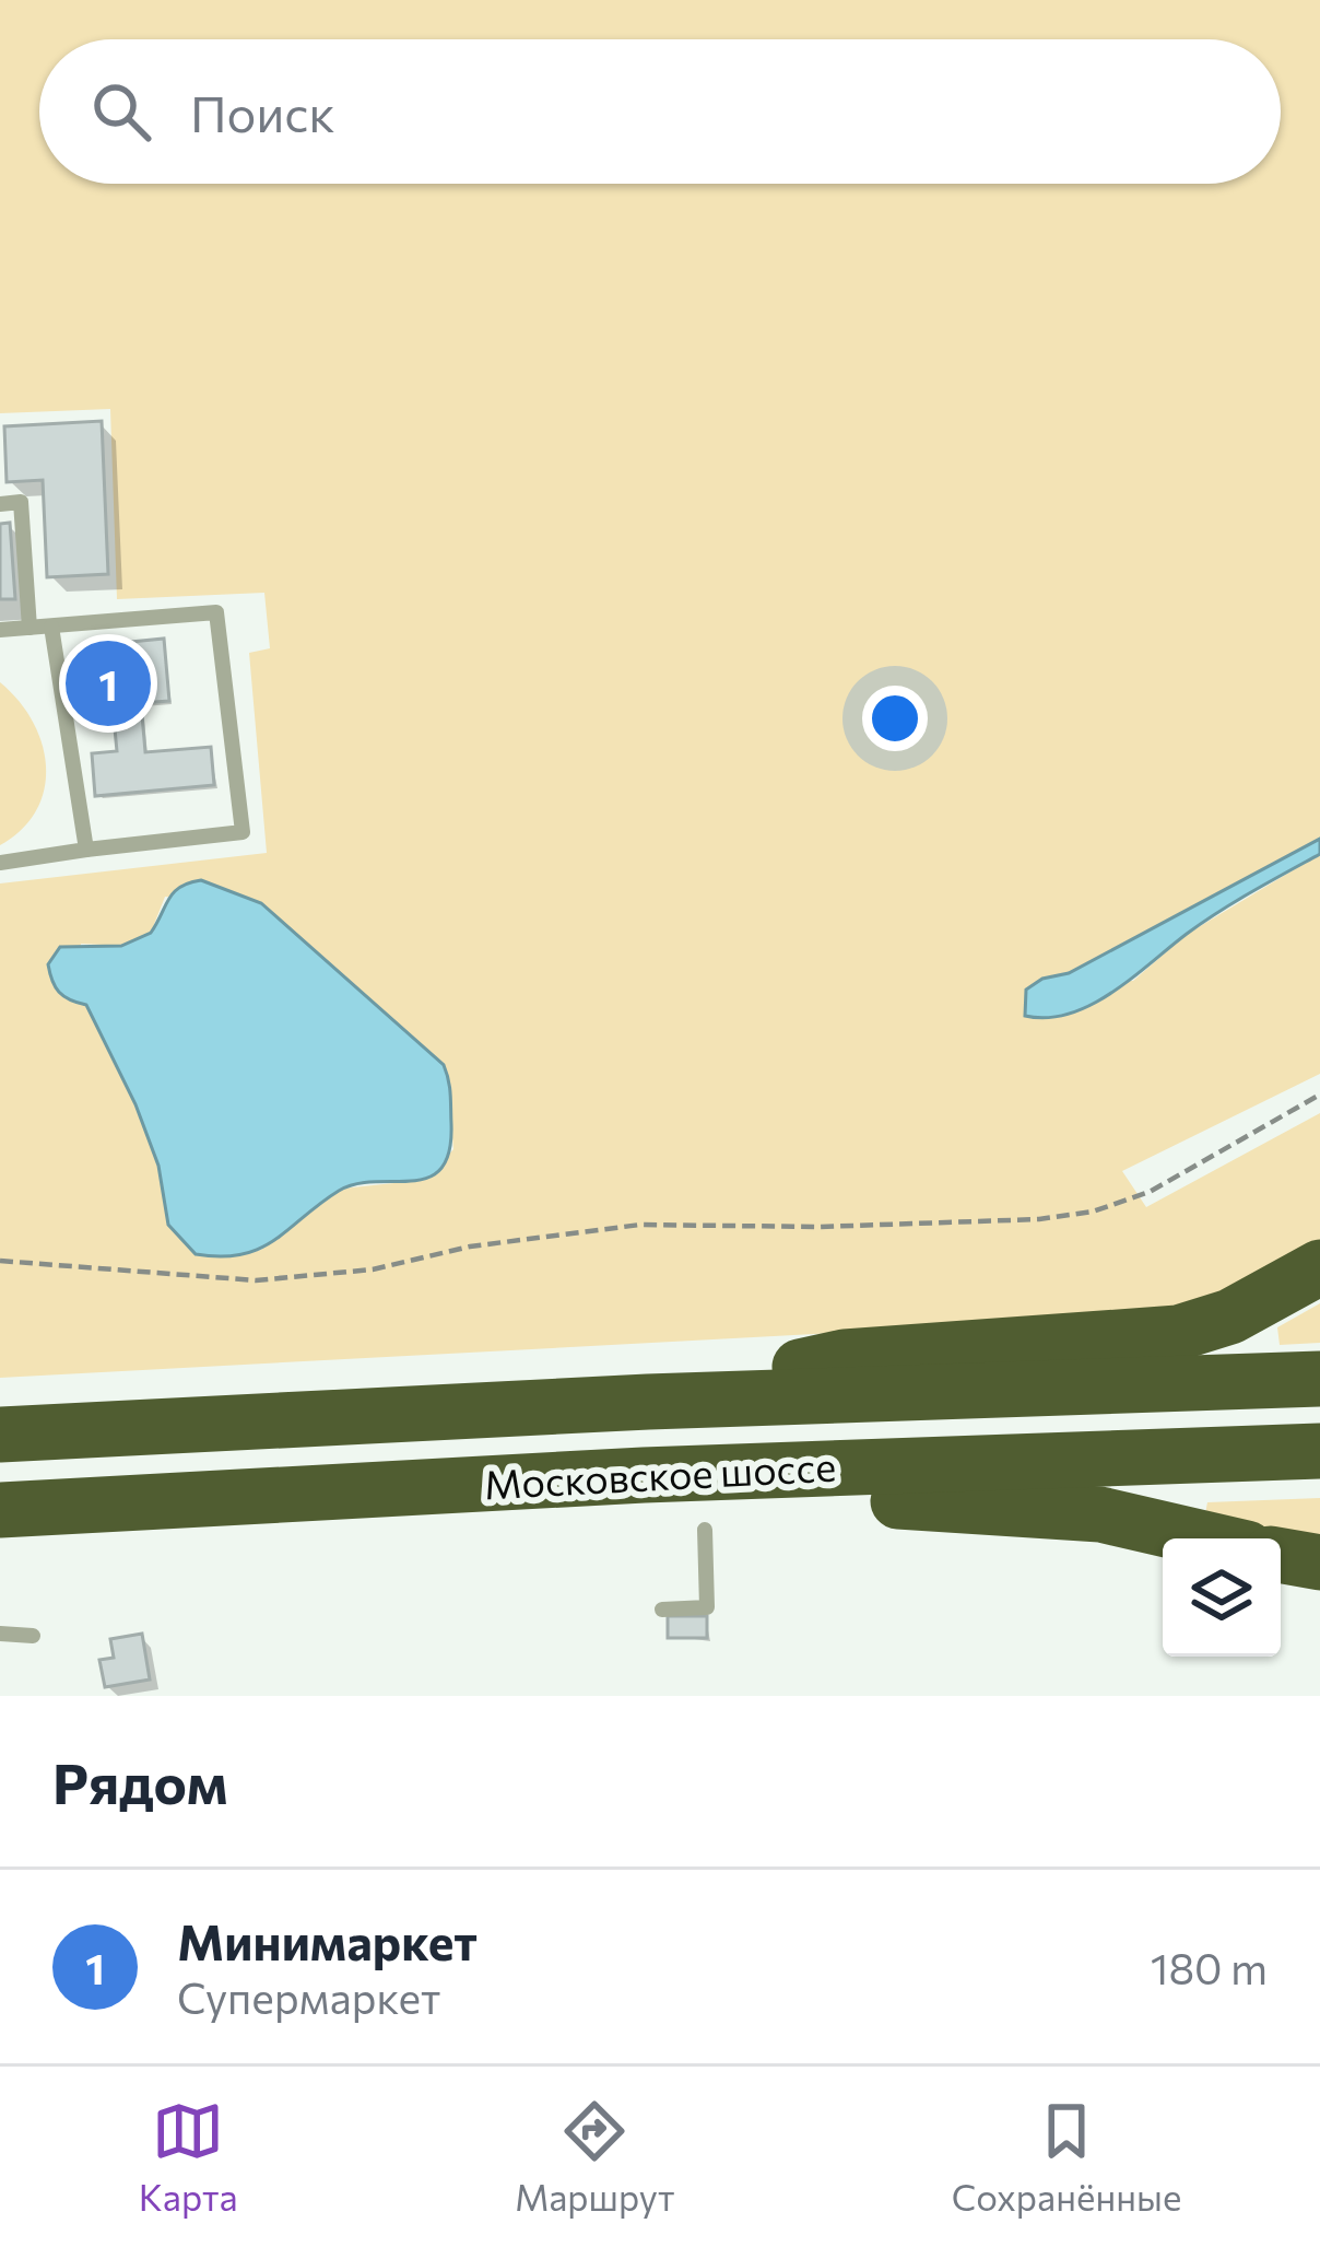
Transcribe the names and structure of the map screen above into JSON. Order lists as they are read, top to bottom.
{
  "streets": {
    "highway": ["Московское шоссе"]
  },
  "page": {
    "search": "Поиск",
    "pins": "1",
    "heading": "Рядом",
    "list": [
      {
        "mark": "1",
        "name": "Минимаркет",
        "note": "Супермаркет",
        "value": "180 m"
      }
    ],
    "nav": ["Карта", "Маршрут", "Сохранённые"]
  }
}
